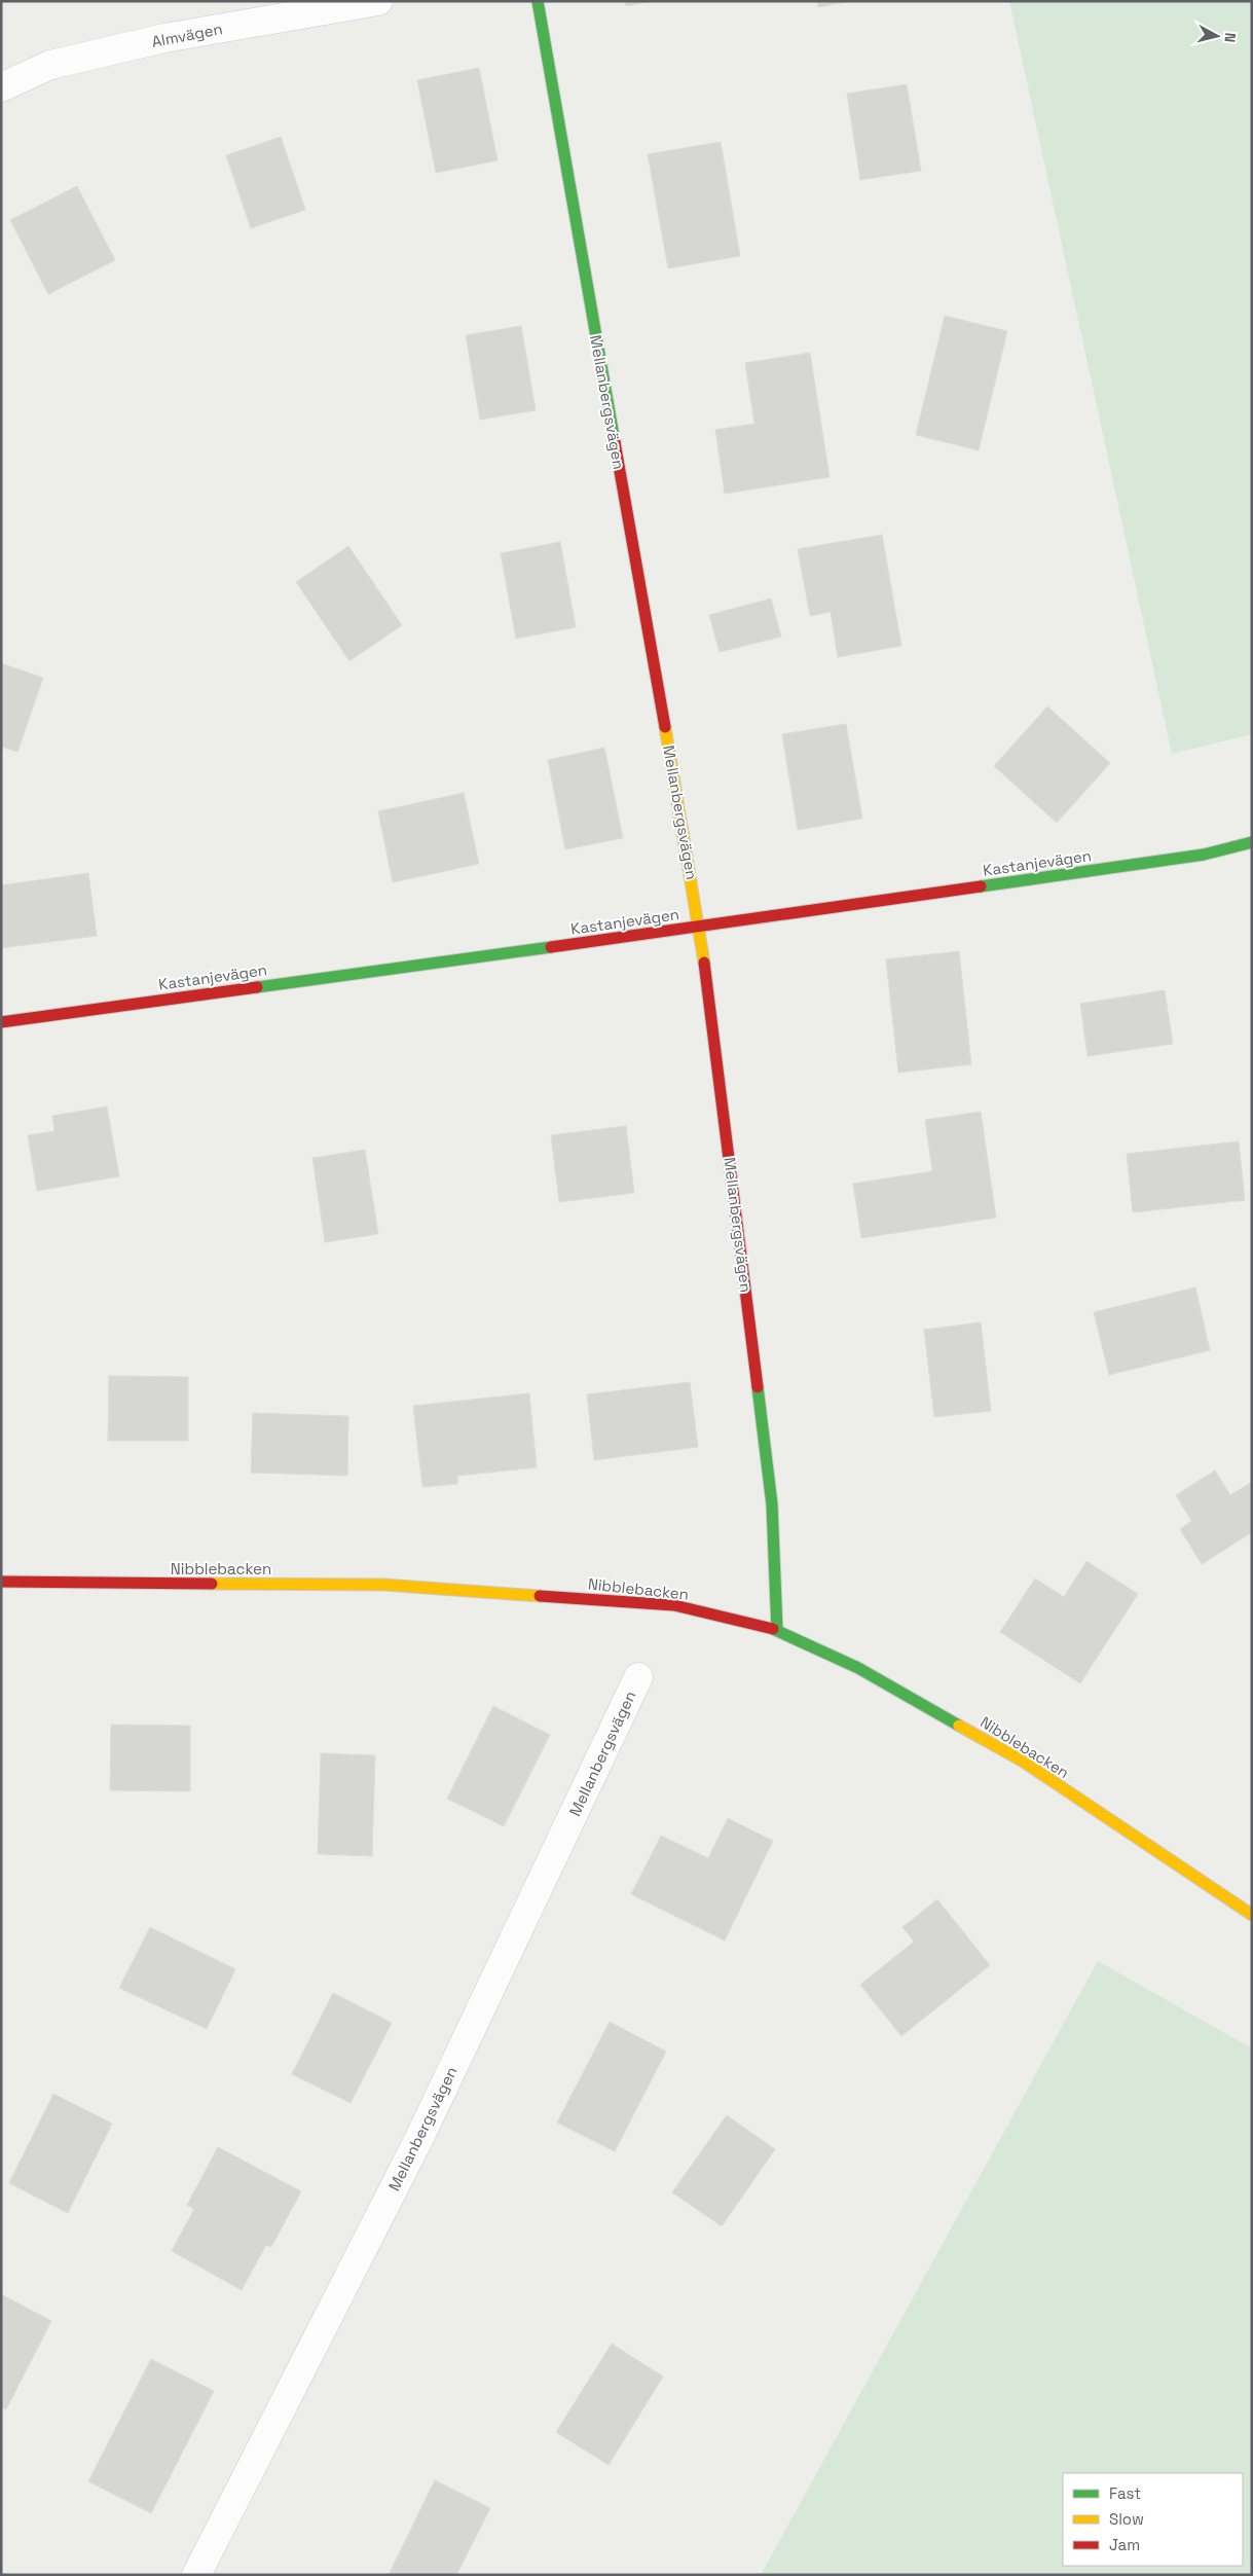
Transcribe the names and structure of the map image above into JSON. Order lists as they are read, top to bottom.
{
  "streets": {
    "street": [
      "Almvägen",
      "Mellanbergsvägen",
      "Kastanjevägen",
      "Nibblebacken"
    ]
  },
  "crossings": [
    ["Mellanbergsvägen", "Kastanjevägen"],
    ["Mellanbergsvägen", "Nibblebacken"]
  ],
  "legend": ["Fast", "Slow", "Jam"],
  "north": "right"
}
